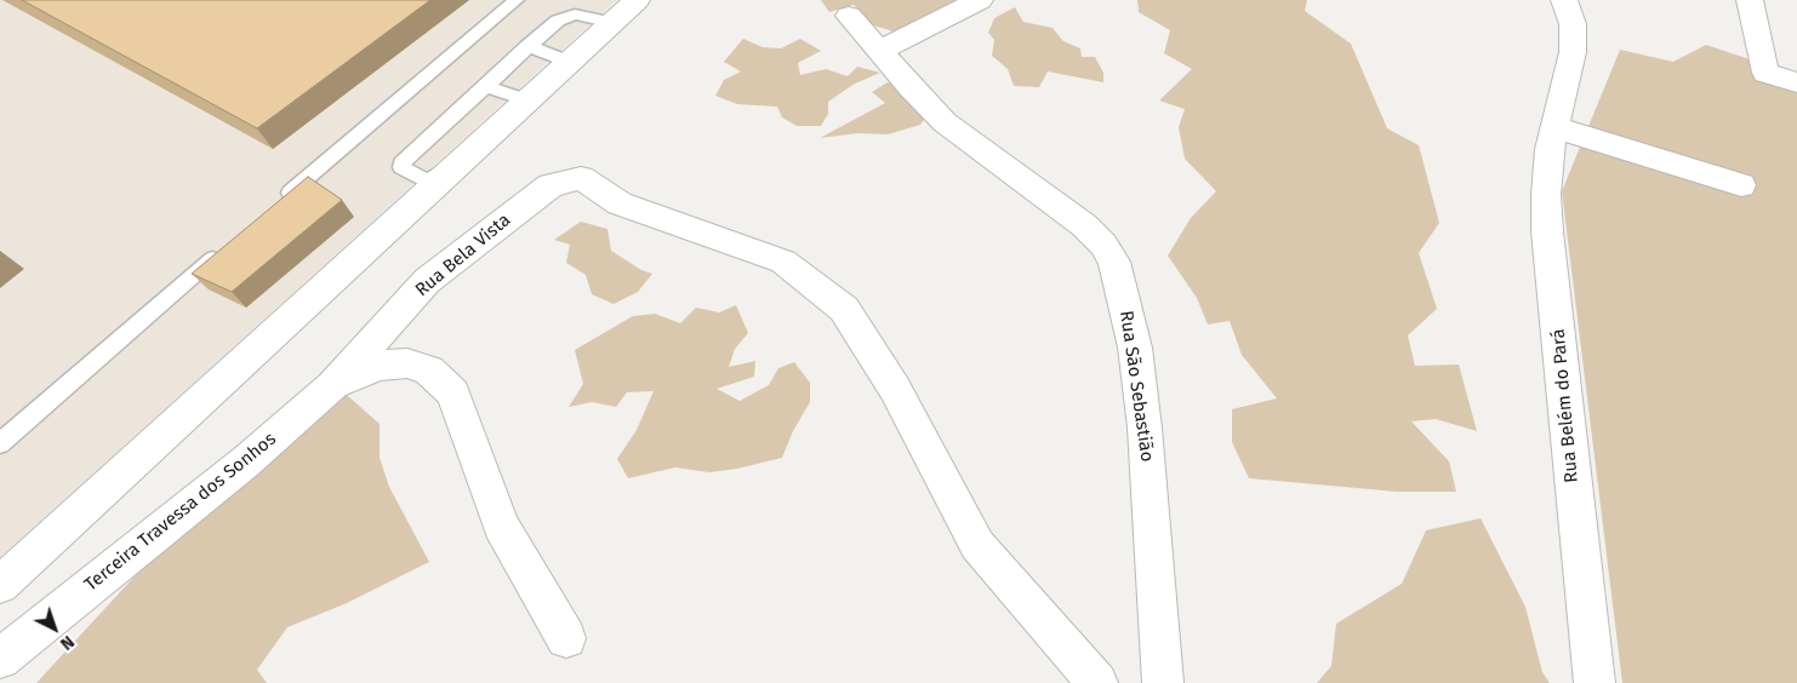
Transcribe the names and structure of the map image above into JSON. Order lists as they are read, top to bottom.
{
  "streets": {
    "street": [
      "Rua Bela Vista",
      "Rua São Sebastião",
      "Rua Belém do Pará",
      "Terceira Travessa dos Sonhos"
    ]
  },
  "crossings": [
    ["Rua Bela Vista", "Terceira Travessa dos Sonhos"]
  ],
  "north": "bottom right"
}
